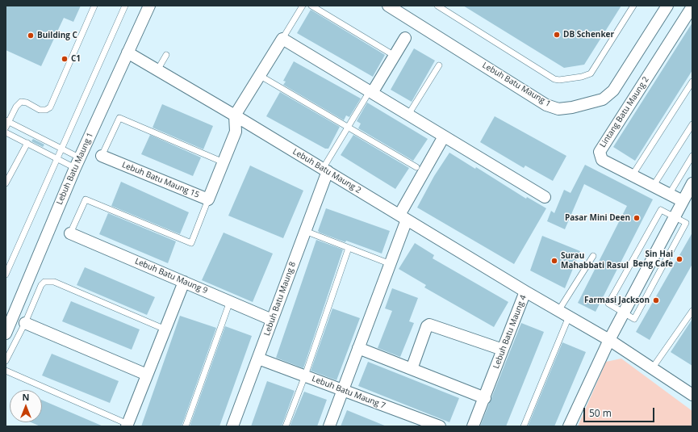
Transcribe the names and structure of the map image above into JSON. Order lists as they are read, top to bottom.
{
  "streets": {
    "street": [
      "Lebuh Batu Maung 1",
      "Lintang Batu Maung 2",
      "Lebuh Batu Maung 2",
      "Lebuh Batu Maung 15",
      "Lebuh Batu Maung 9",
      "Lebuh Batu Maung 8",
      "Lebuh Batu Maung 4",
      "Lebuh Batu Maung 7"
    ]
  },
  "crossings": [
    ["Lebuh Batu Maung 1", "Lebuh Batu Maung 2"],
    ["Lebuh Batu Maung 2", "Lebuh Batu Maung 15"],
    ["Lebuh Batu Maung 2", "Lebuh Batu Maung 8"],
    ["Lebuh Batu Maung 2", "Lebuh Batu Maung 4"],
    ["Lebuh Batu Maung 9", "Lebuh Batu Maung 8"],
    ["Lebuh Batu Maung 8", "Lebuh Batu Maung 7"]
  ],
  "places": [
    "DB Schenker",
    "Building C",
    "C1",
    "Pasar Mini Deen",
    "Sin Hai Beng Cafe",
    "Surau Mahabbati Rasul",
    "Farmasi Jackson"
  ],
  "scale_bar": "50 m",
  "north": "top"
}
